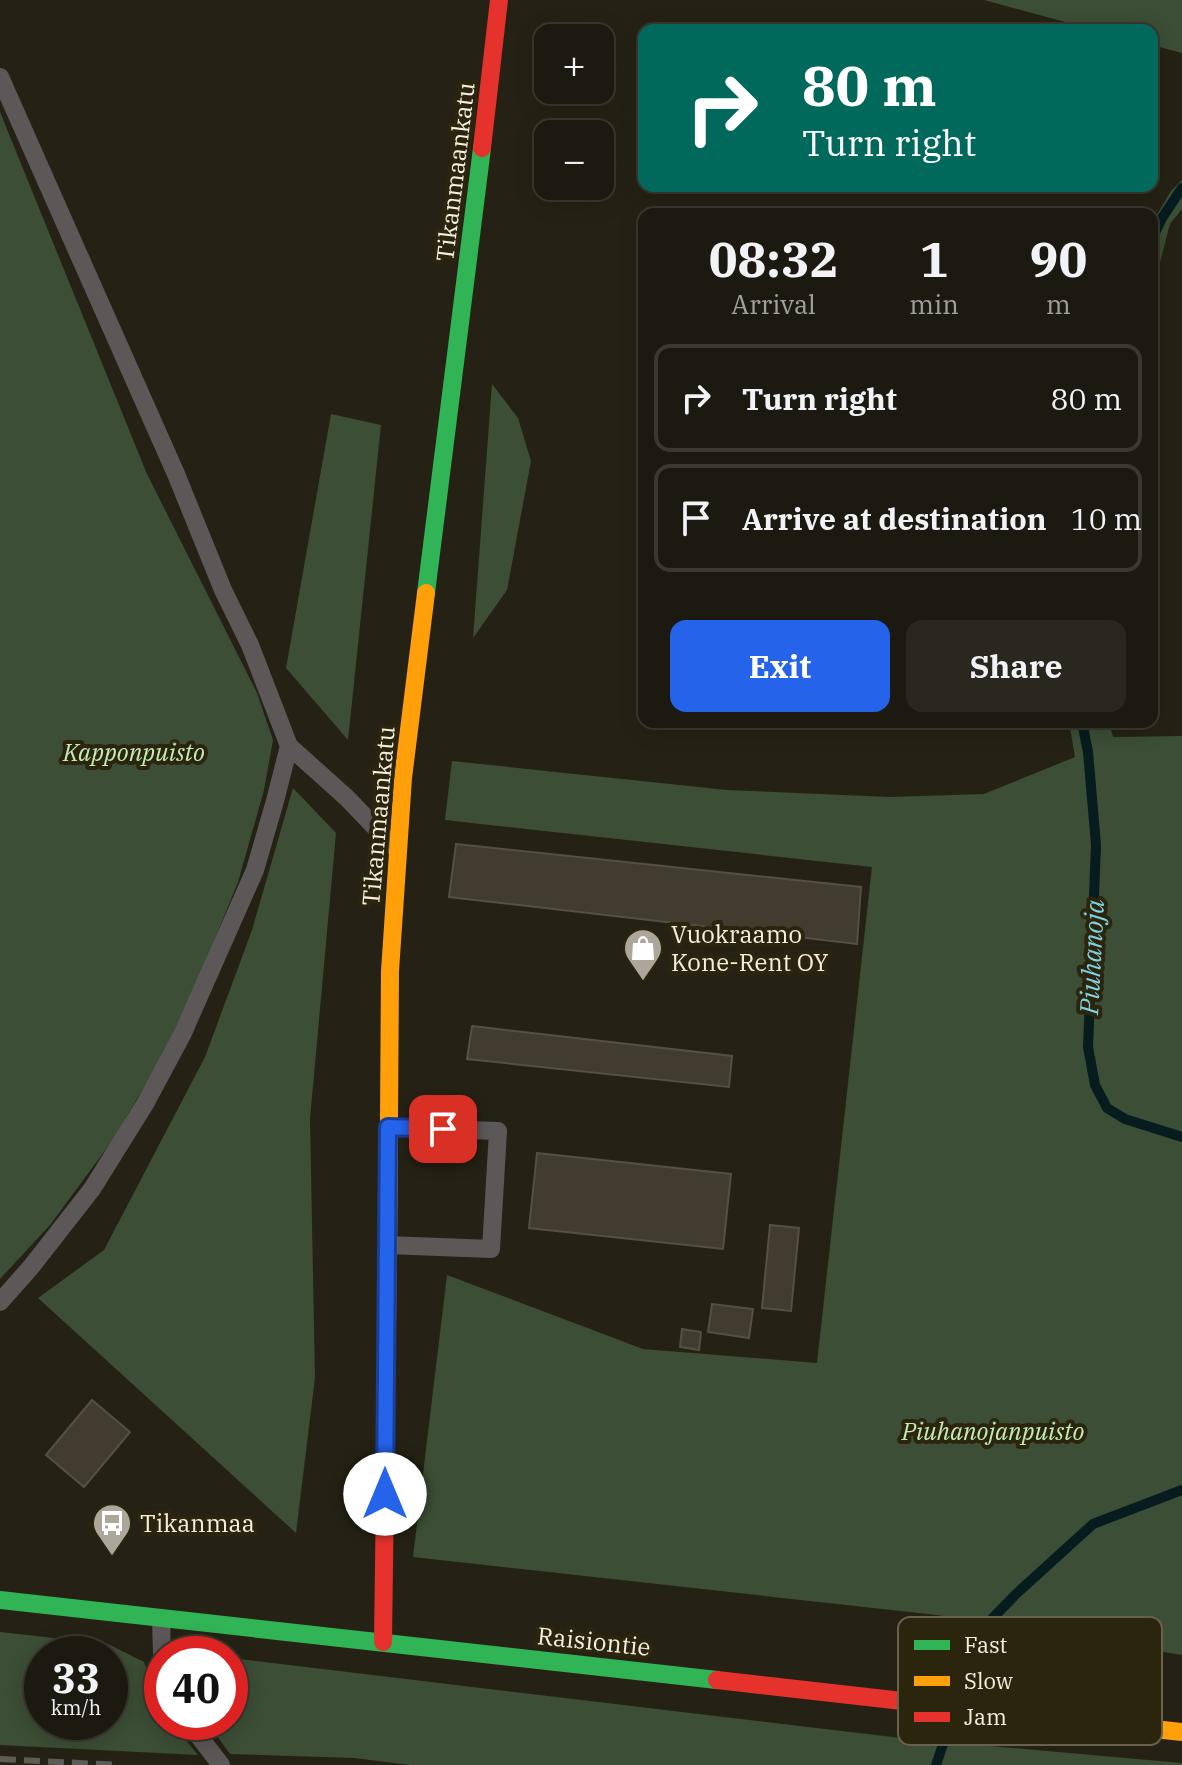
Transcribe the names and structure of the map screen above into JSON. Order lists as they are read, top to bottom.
{
  "streets": {
    "street": ["Tikanmaankatu", "Raisiontie"]
  },
  "crossings": [
    ["Tikanmaankatu", "Raisiontie"]
  ],
  "water": ["Piuhanoja"],
  "parks": ["Kapponpuisto", "Piuhanojanpuisto"],
  "places": {
    "shop": ["Vuokraamo Kone-Rent OY"],
    "bus stop": ["Tikanmaa"]
  },
  "legend": ["Fast", "Slow", "Jam"],
  "page": {
    "map_buttons": ["+", "−"],
    "turn": ["80 m", "Turn right"],
    "eta": [
      "08:32",
      "Arrival",
      "1",
      "min",
      "90",
      "m"
    ],
    "list": [
      {
        "name": "Turn right",
        "value": "80 m"
      },
      {
        "name": "Arrive at destination",
        "value": "10 m"
      }
    ],
    "buttons": ["Exit", "Share"],
    "speed": "33 km/h",
    "limit": "40"
  }
}
